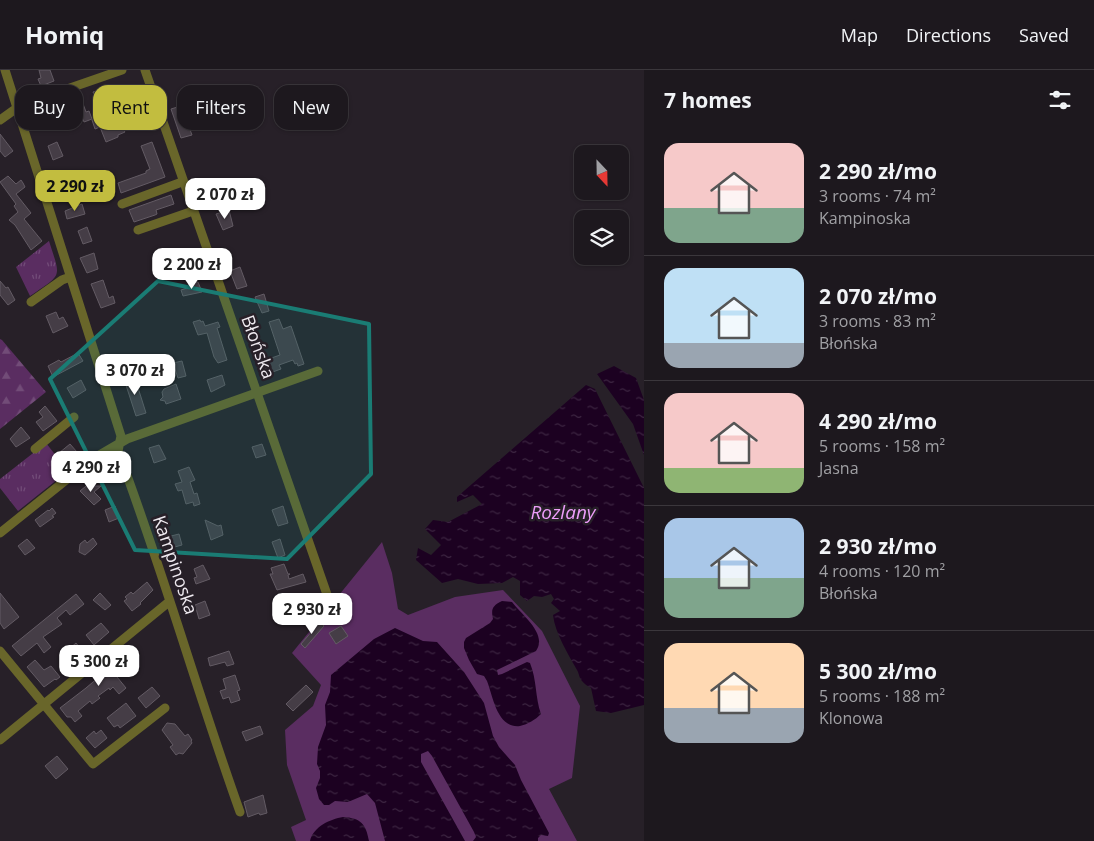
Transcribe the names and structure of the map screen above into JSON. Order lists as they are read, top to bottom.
{
  "streets": {
    "street": ["Błońska", "Kampinoska"]
  },
  "water": ["Rozlany"],
  "north": "bottom",
  "page": {
    "header": "Homiq",
    "nav": ["Map", "Directions", "Saved"],
    "heading": "7 homes",
    "chip": [
      "Buy",
      "Rent",
      "Filters",
      "New"
    ],
    "list": [
      {
        "name": "2 290 zł/mo",
        "note": "3 rooms · 74 m² · Kampinoska"
      },
      {
        "name": "2 070 zł/mo",
        "note": "3 rooms · 83 m² · Błońska"
      },
      {
        "name": "4 290 zł/mo",
        "note": "5 rooms · 158 m² · Jasna"
      },
      {
        "name": "2 930 zł/mo",
        "note": "4 rooms · 120 m² · Błońska"
      },
      {
        "name": "5 300 zł/mo",
        "note": "5 rooms · 188 m² · Klonowa"
      }
    ],
    "price": [
      "2 290 zł",
      "2 070 zł",
      "2 200 zł",
      "3 070 zł",
      "4 290 zł",
      "2 930 zł",
      "5 300 zł"
    ]
  }
}
